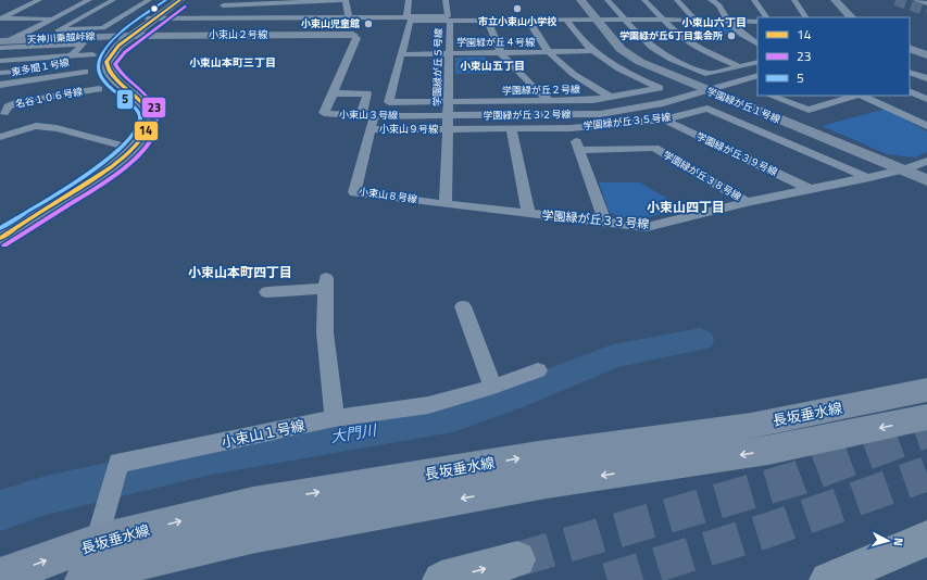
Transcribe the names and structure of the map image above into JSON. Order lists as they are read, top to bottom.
{
  "streets": {
    "street": [
      "小束山２号線",
      "天神川乗越峠線",
      "学園緑が丘４号線",
      "東多聞１号線",
      "学園緑が丘５号線",
      "学園緑が丘２号線",
      "名谷１０６号線",
      "学園緑が丘１号線",
      "小束山３号線",
      "学園緑が丘３２号線",
      "学園緑が丘３５号線",
      "小束山９号線",
      "学園緑が丘３９号線",
      "学園緑が丘３８号線",
      "小束山８号線",
      "学園緑が丘３３号線",
      "長坂垂水線",
      "小束山１号線"
    ]
  },
  "crossings": [
    ["小束山２号線", "天神川乗越峠線"],
    ["小束山２号線", "小束山３号線"],
    ["学園緑が丘４号線", "学園緑が丘５号線"],
    ["学園緑が丘４号線", "学園緑が丘２号線"],
    ["学園緑が丘５号線", "学園緑が丘２号線"],
    ["学園緑が丘５号線", "小束山３号線"],
    ["学園緑が丘５号線", "学園緑が丘３２号線"],
    ["学園緑が丘１号線", "学園緑が丘３２号線"],
    ["学園緑が丘１号線", "学園緑が丘３３号線"],
    ["小束山３号線", "学園緑が丘３２号線"],
    ["小束山３号線", "小束山８号線"],
    ["学園緑が丘３５号線", "小束山９号線"],
    ["学園緑が丘３５号線", "学園緑が丘３９号線"],
    ["学園緑が丘３５号線", "学園緑が丘３３号線"],
    ["小束山９号線", "小束山８号線"],
    ["学園緑が丘３９号線", "学園緑が丘３３号線"],
    ["学園緑が丘３８号線", "学園緑が丘３３号線"],
    ["小束山８号線", "学園緑が丘３３号線"],
    ["長坂垂水線", "小束山１号線"]
  ],
  "districts": [
    "小束山六丁目",
    "小束山本町三丁目",
    "小束山五丁目",
    "小束山四丁目",
    "小束山本町四丁目"
  ],
  "water": ["大門川"],
  "places": ["市立小束山小学校", "小束山児童館", "学園緑が丘6丁目集会所"],
  "lines": ["transit line 14", "transit line 5", "transit line 23"],
  "legend": ["14", "23", "5"],
  "north": "right"
}
